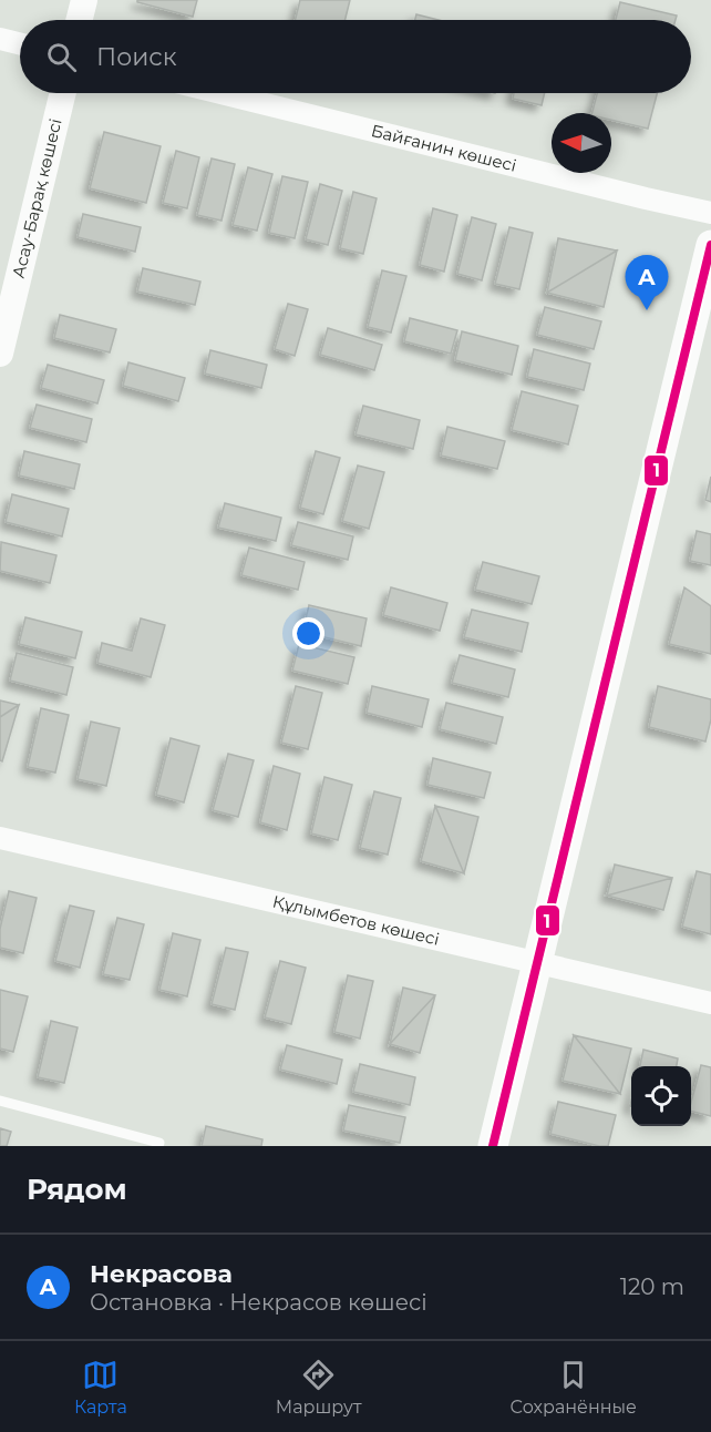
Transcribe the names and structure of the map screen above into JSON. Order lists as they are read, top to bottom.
{
  "streets": {
    "street": ["Байғанин көшесі", "Асау-Барақ көшесі", "Құлымбетов көшесі"]
  },
  "lines": ["transit line 1"],
  "north": "left",
  "page": {
    "search": "Поиск",
    "pins": "A",
    "heading": "Рядом",
    "list": [
      {
        "mark": "A",
        "name": "Некрасова",
        "note": "Остановка · Некрасов көшесі",
        "value": "120 m"
      }
    ],
    "nav": ["Карта", "Маршрут", "Сохранённые"]
  }
}
